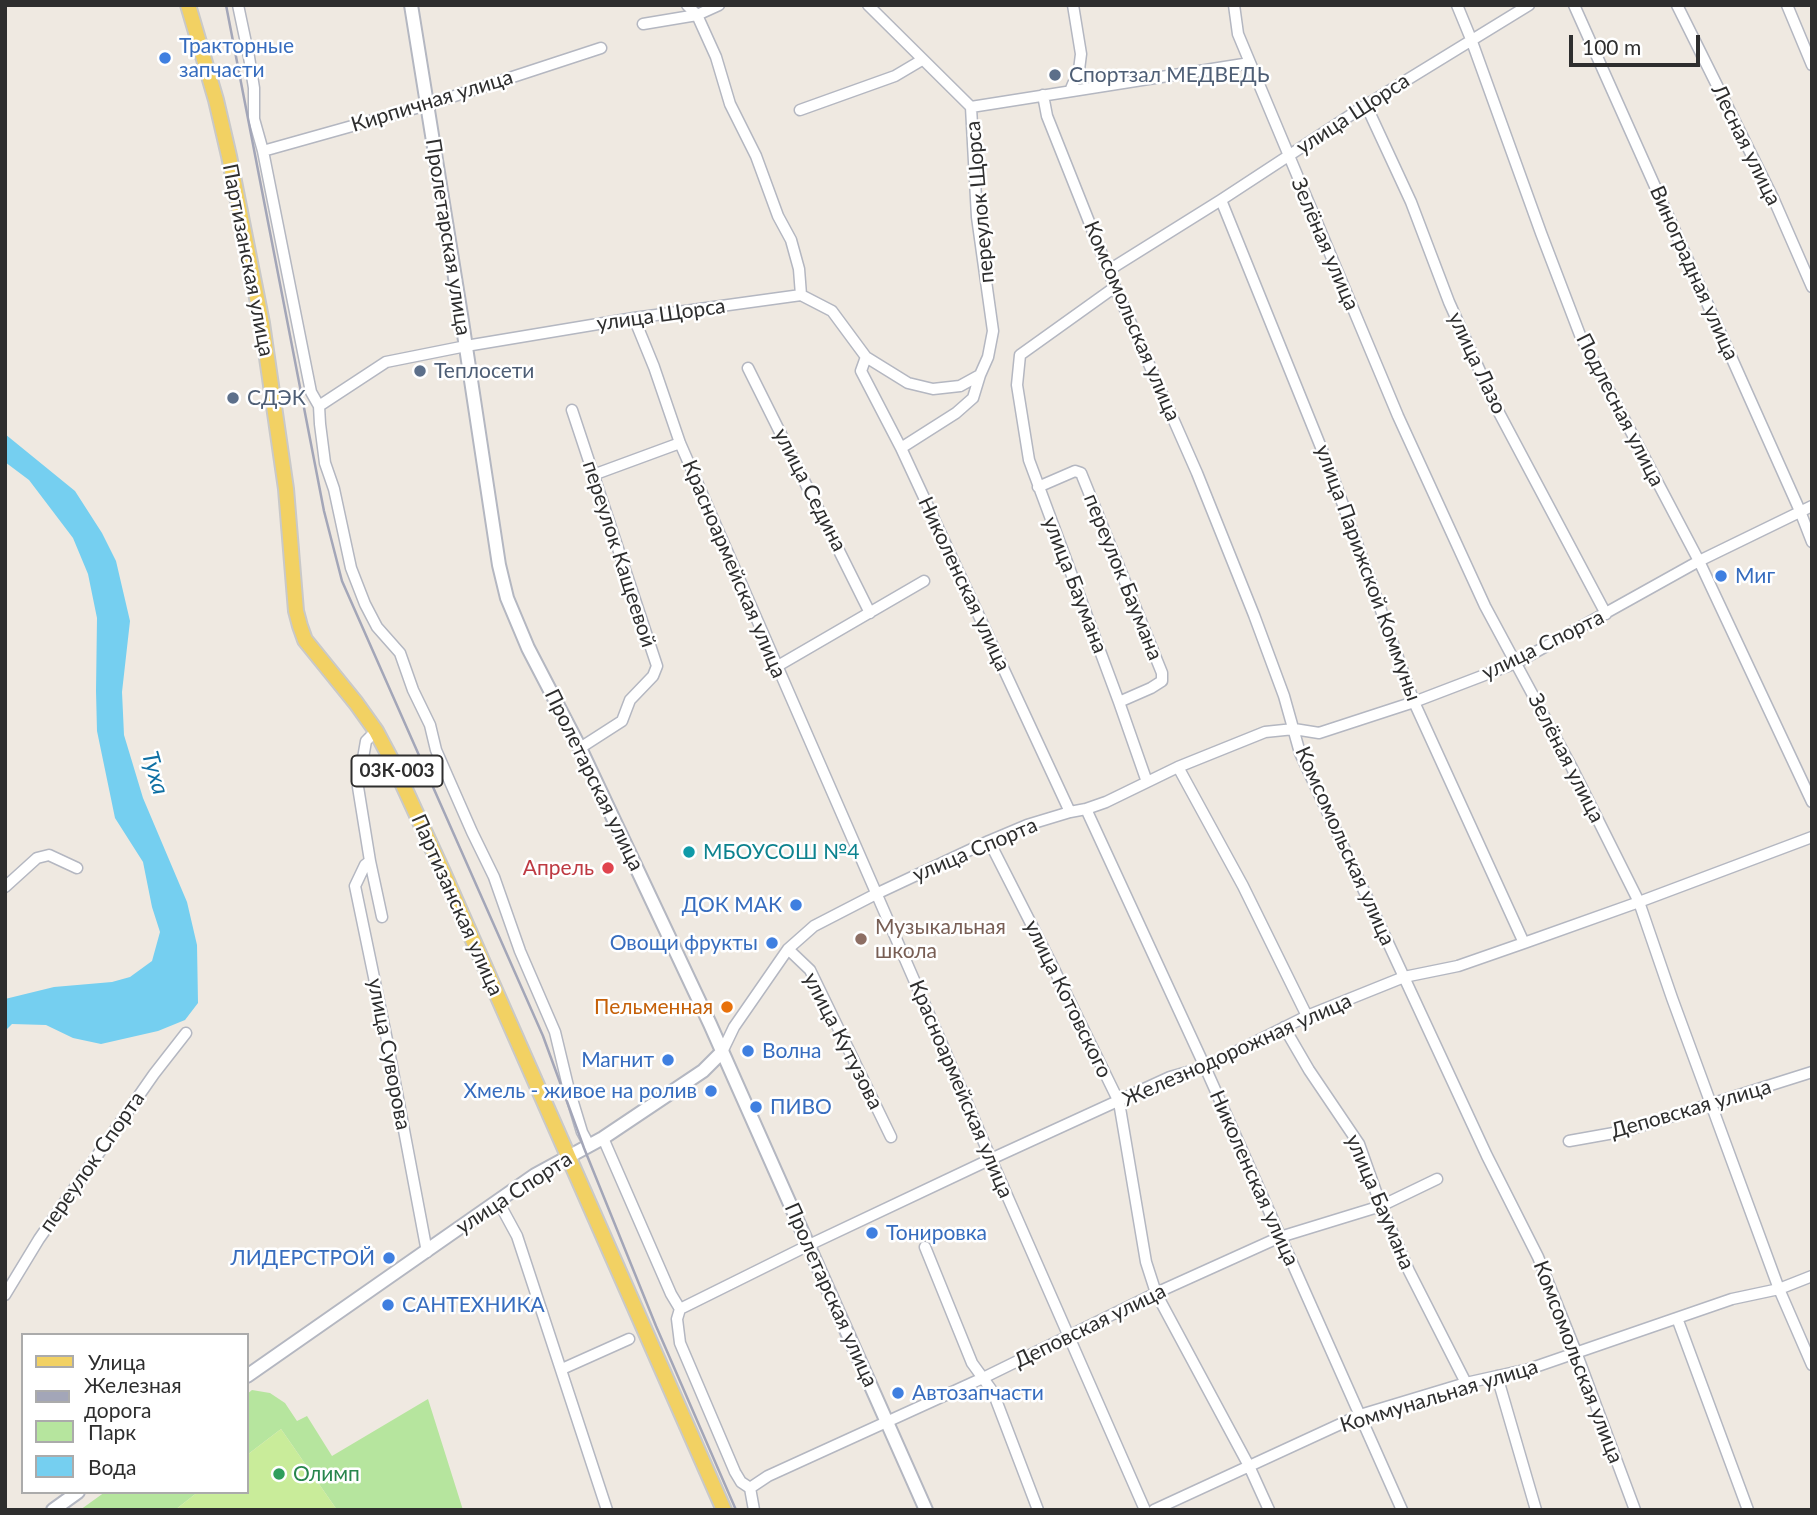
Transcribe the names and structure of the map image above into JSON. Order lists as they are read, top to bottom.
{
  "streets": {
    "main road": ["Партизанская улица", "03К-003"],
    "street": [
      "Кирпичная улица",
      "улица Щорса",
      "Лесная улица",
      "переулок Щорса",
      "Пролетарская улица",
      "Зелёная улица",
      "Виноградная улица",
      "Комсомольская улица",
      "улица Лазо",
      "Подлесная улица",
      "улица Седина",
      "переулок Кащеевой",
      "Красноармейская улица",
      "улица Парижской Коммуны",
      "переулок Баумана",
      "Николенская улица",
      "улица Баумана",
      "улица Спорта",
      "улица Котовского",
      "улица Кутузова",
      "Железнодорожная улица",
      "улица Суворова",
      "Деповская улица",
      "переулок Спорта",
      "Коммунальная улица"
    ]
  },
  "crossings": [
    ["Кирпичная улица", "Пролетарская улица"],
    ["Кирпичная улица", "Партизанская улица"],
    ["улица Щорса", "Пролетарская улица"],
    ["улица Щорса", "Зелёная улица"],
    ["улица Щорса", "Партизанская улица"],
    ["улица Щорса", "Комсомольская улица"],
    ["улица Щорса", "улица Лазо"],
    ["улица Щорса", "Подлесная улица"],
    ["улица Щорса", "Красноармейская улица"],
    ["улица Щорса", "улица Парижской Коммуны"],
    ["Пролетарская улица", "переулок Кащеевой"],
    ["Пролетарская улица", "улица Спорта"],
    ["Пролетарская улица", "Железнодорожная улица"],
    ["Пролетарская улица", "Деповская улица"],
    ["Зелёная улица", "улица Спорта"],
    ["Зелёная улица", "Железнодорожная улица"],
    ["Зелёная улица", "Деповская улица"],
    ["Зелёная улица", "Коммунальная улица"],
    ["Партизанская улица", "улица Спорта"],
    ["Виноградная улица", "улица Спорта"],
    ["Комсомольская улица", "улица Баумана"],
    ["Комсомольская улица", "улица Спорта"],
    ["Комсомольская улица", "Железнодорожная улица"],
    ["Комсомольская улица", "Коммунальная улица"],
    ["улица Лазо", "улица Спорта"],
    ["Подлесная улица", "улица Спорта"],
    ["Красноармейская улица", "улица Спорта"],
    ["Красноармейская улица", "Железнодорожная улица"],
    ["Красноармейская улица", "Деповская улица"],
    ["улица Парижской Коммуны", "улица Спорта"],
    ["улица Парижской Коммуны", "Железнодорожная улица"],
    ["переулок Баумана", "улица Баумана"],
    ["Николенская улица", "улица Спорта"],
    ["Николенская улица", "Железнодорожная улица"],
    ["Николенская улица", "Деповская улица"],
    ["Николенская улица", "Коммунальная улица"],
    ["улица Баумана", "улица Спорта"],
    ["улица Баумана", "Железнодорожная улица"],
    ["улица Баумана", "Деповская улица"],
    ["улица Баумана", "Коммунальная улица"],
    ["улица Спорта", "улица Котовского"],
    ["улица Спорта", "улица Кутузова"],
    ["улица Спорта", "улица Суворова"],
    ["улица Котовского", "Железнодорожная улица"],
    ["улица Котовского", "Деповская улица"],
    ["улица Котовского", "Коммунальная улица"]
  ],
  "water": ["Туха"],
  "places": [
    "Тракторные запчасти",
    "Спортзал МЕДВЕДЬ",
    "Теплосети",
    "СДЭК",
    "Миг",
    "МБОУСОШ №4",
    "Апрель",
    "ДОК МАК",
    "Музыкальная школа",
    "Овощи фрукты",
    "Пельменная",
    "Волна",
    "Магнит",
    "Хмель - живое на ролив",
    "ПИВО",
    "Тонировка",
    "ЛИДЕРСТРОЙ",
    "САНТЕХНИКА",
    "Автозапчасти",
    "Олимп"
  ],
  "legend": [
    "Улица",
    "Железная дорога",
    "Парк",
    "Вода"
  ],
  "scale_bar": "100 m"
}
